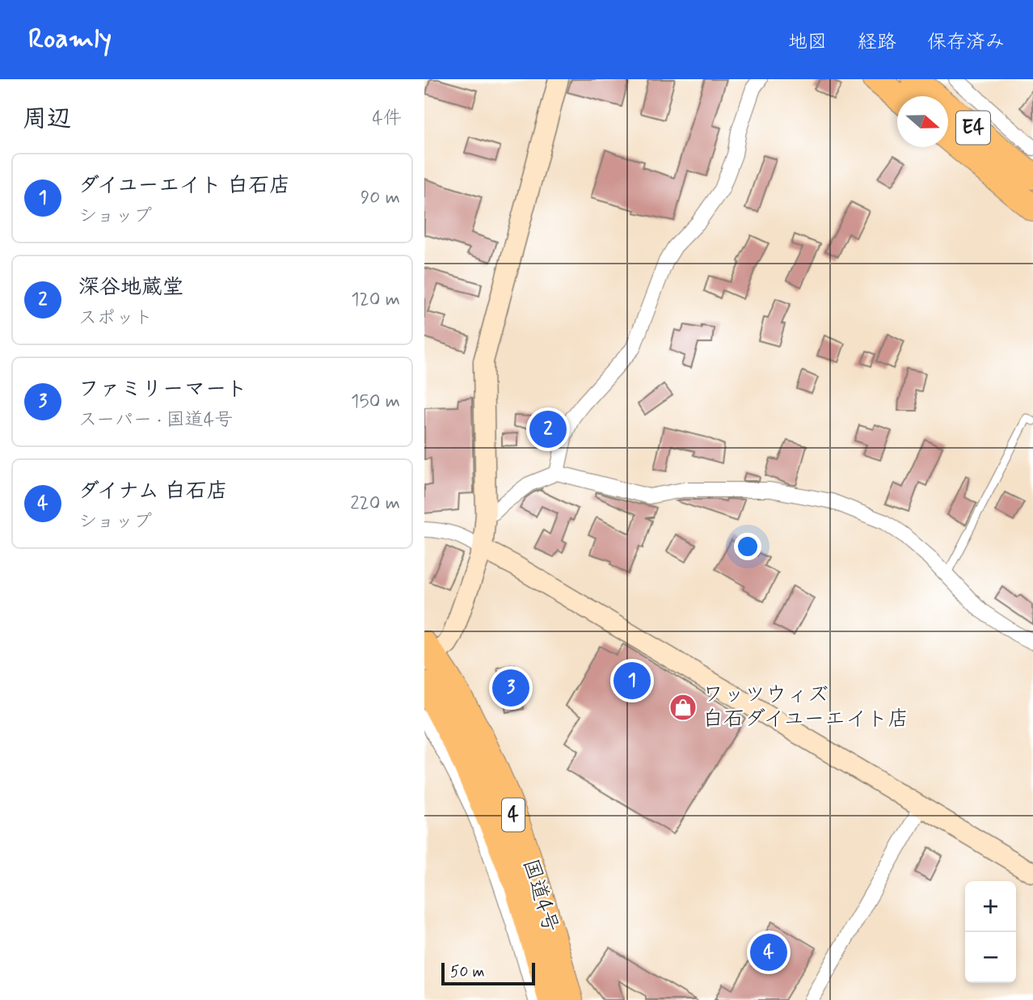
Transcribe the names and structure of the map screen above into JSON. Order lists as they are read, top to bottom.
{
  "streets": {
    "highway": ["E4", "4", "国道4号"]
  },
  "places": {
    "shop": ["ワッツウィズ 白石ダイユーエイト店"]
  },
  "scale_bar": "50 m",
  "north": "right",
  "page": {
    "header": "Roamly",
    "nav": ["地図", "経路", "保存済み"],
    "heading": ["周辺", "4件"],
    "list": [
      {
        "mark": "1",
        "name": "ダイユーエイト 白石店",
        "note": "ショップ",
        "value": "90 m"
      },
      {
        "mark": "2",
        "name": "深谷地蔵堂",
        "note": "スポット",
        "value": "120 m"
      },
      {
        "mark": "3",
        "name": "ファミリーマート",
        "note": "スーパー · 国道4号",
        "value": "150 m"
      },
      {
        "mark": "4",
        "name": "ダイナム 白石店",
        "note": "ショップ",
        "value": "220 m"
      }
    ],
    "pins": [
      "2",
      "1",
      "3",
      "4"
    ],
    "map_buttons": ["+", "−"],
    "scale": "50 m"
  }
}
